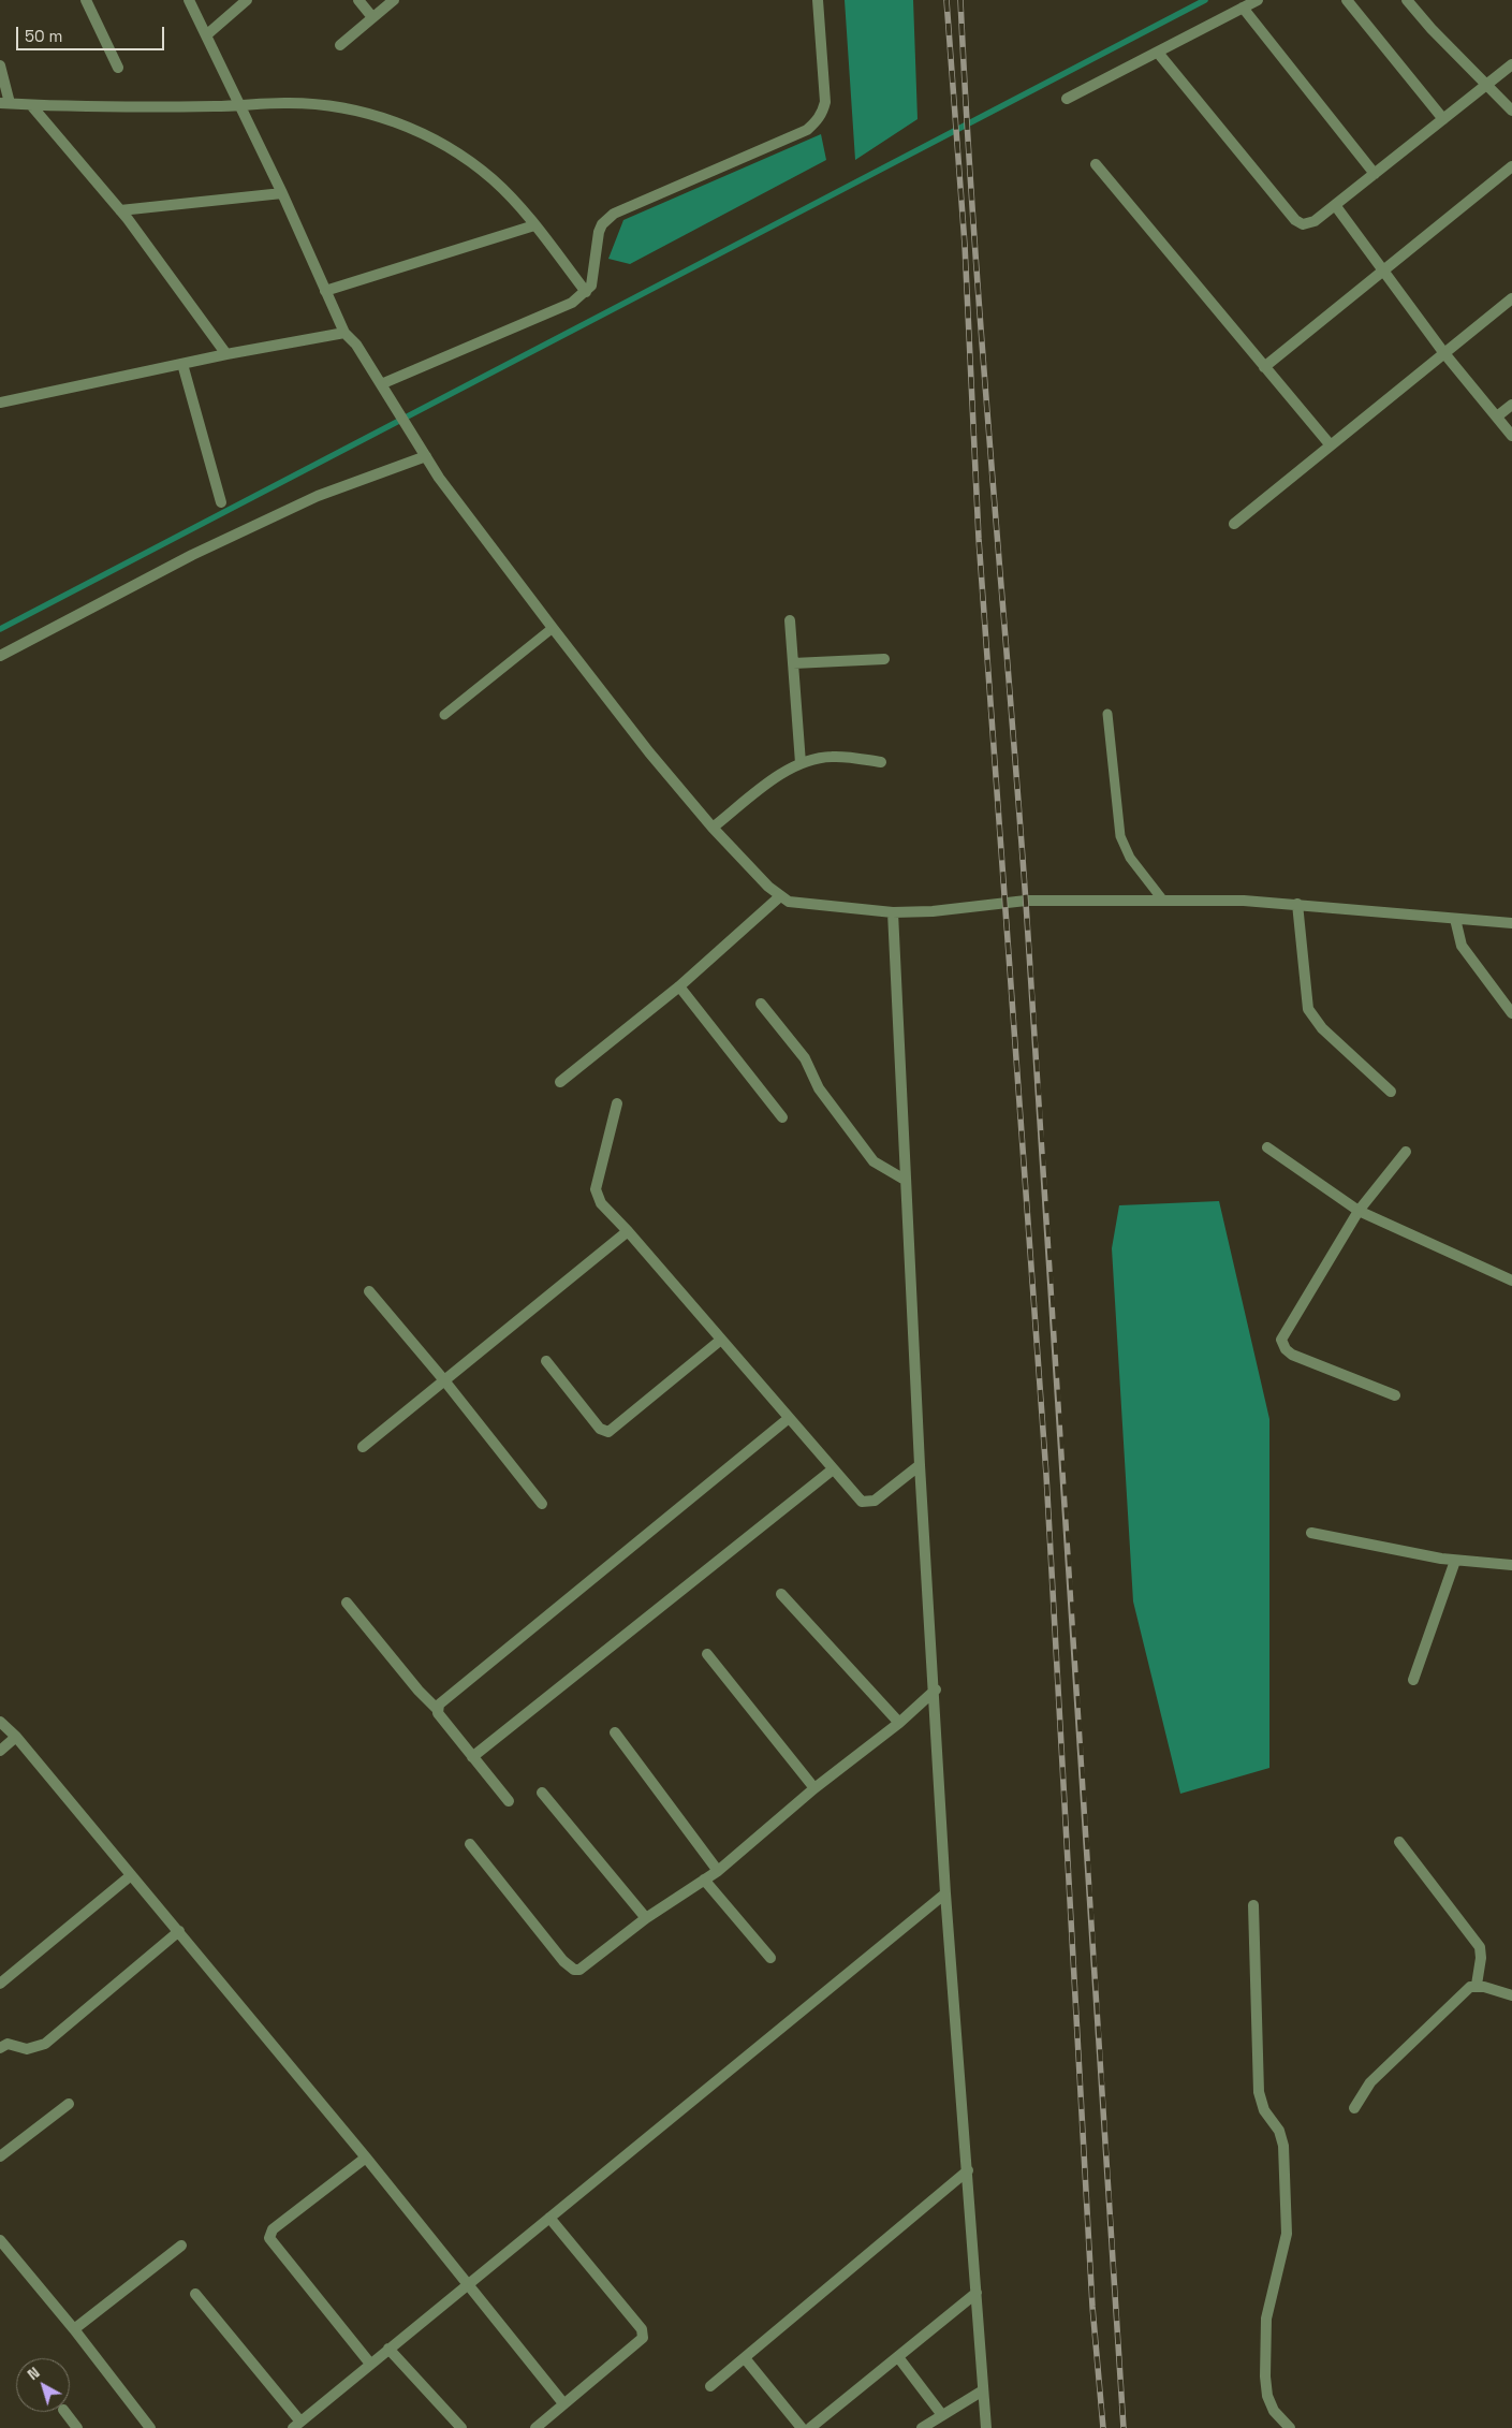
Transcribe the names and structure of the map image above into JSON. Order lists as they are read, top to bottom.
{
  "scale_bar": "50 m",
  "north": "top left"
}
